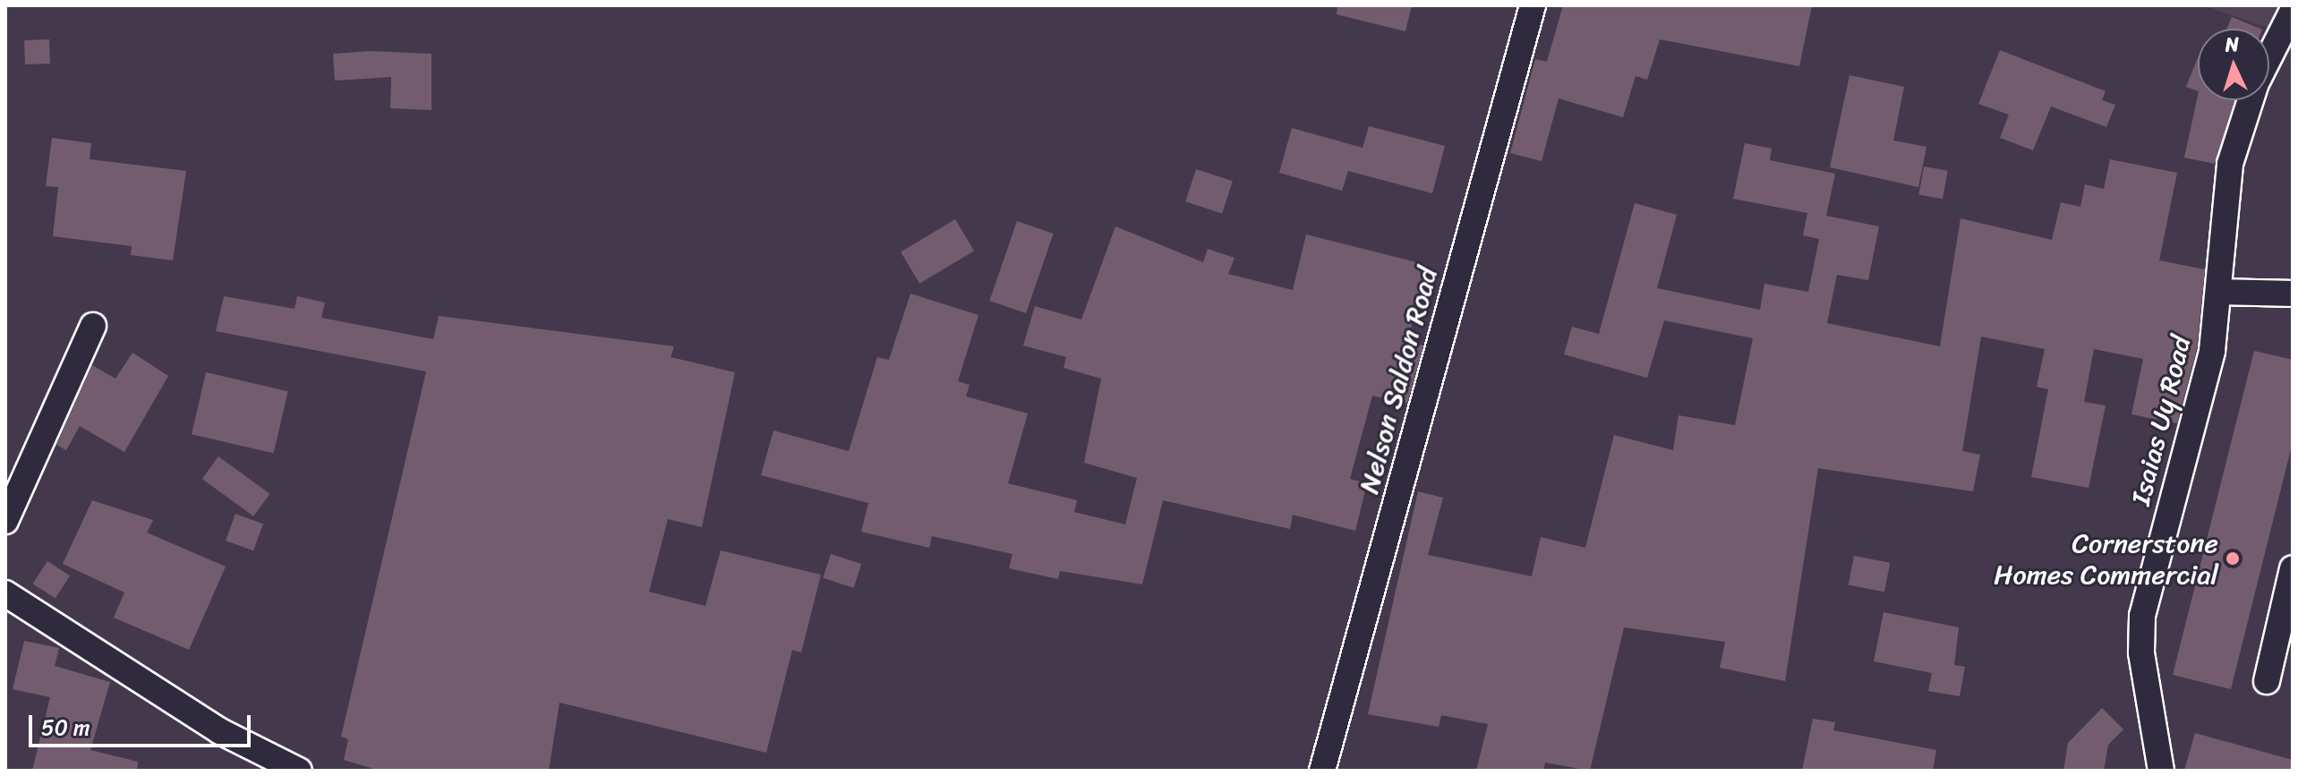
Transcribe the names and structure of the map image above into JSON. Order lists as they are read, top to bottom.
{
  "streets": {
    "street": ["Nelson Saldon Road", "Isaias Uy Road"]
  },
  "places": ["Cornerstone Homes Commercial"],
  "scale_bar": "50 m",
  "north": "top"
}
